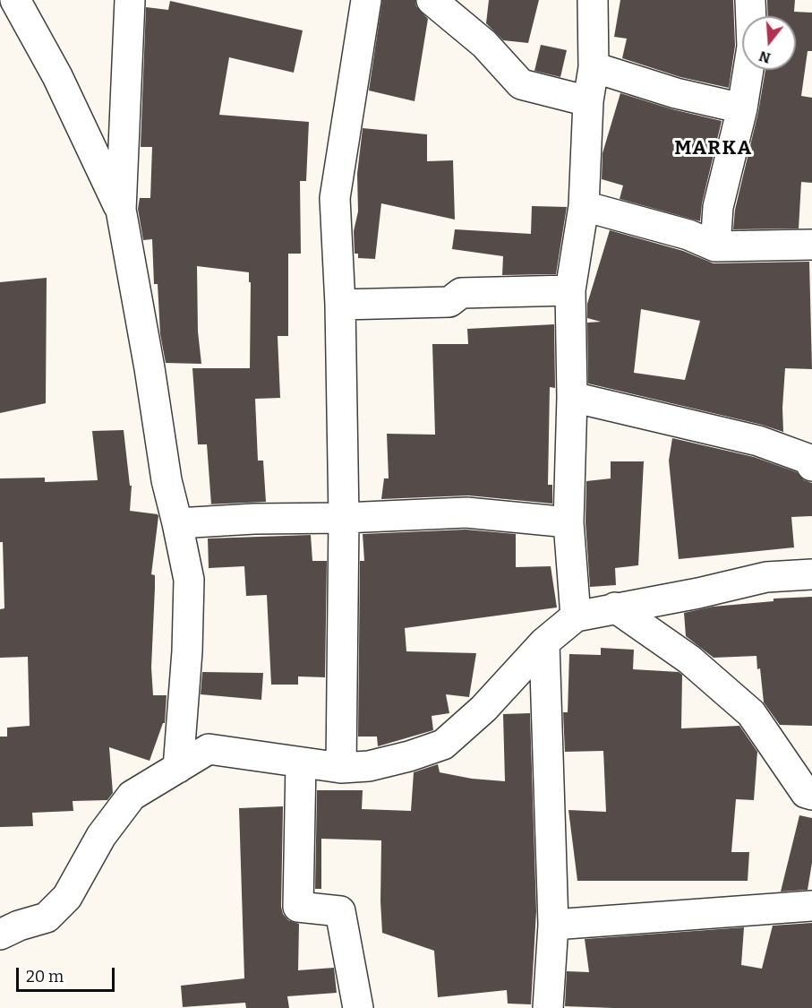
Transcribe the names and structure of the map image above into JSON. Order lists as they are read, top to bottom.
{
  "districts": ["MARKA"],
  "scale_bar": "20 m",
  "north": "bottom"
}
